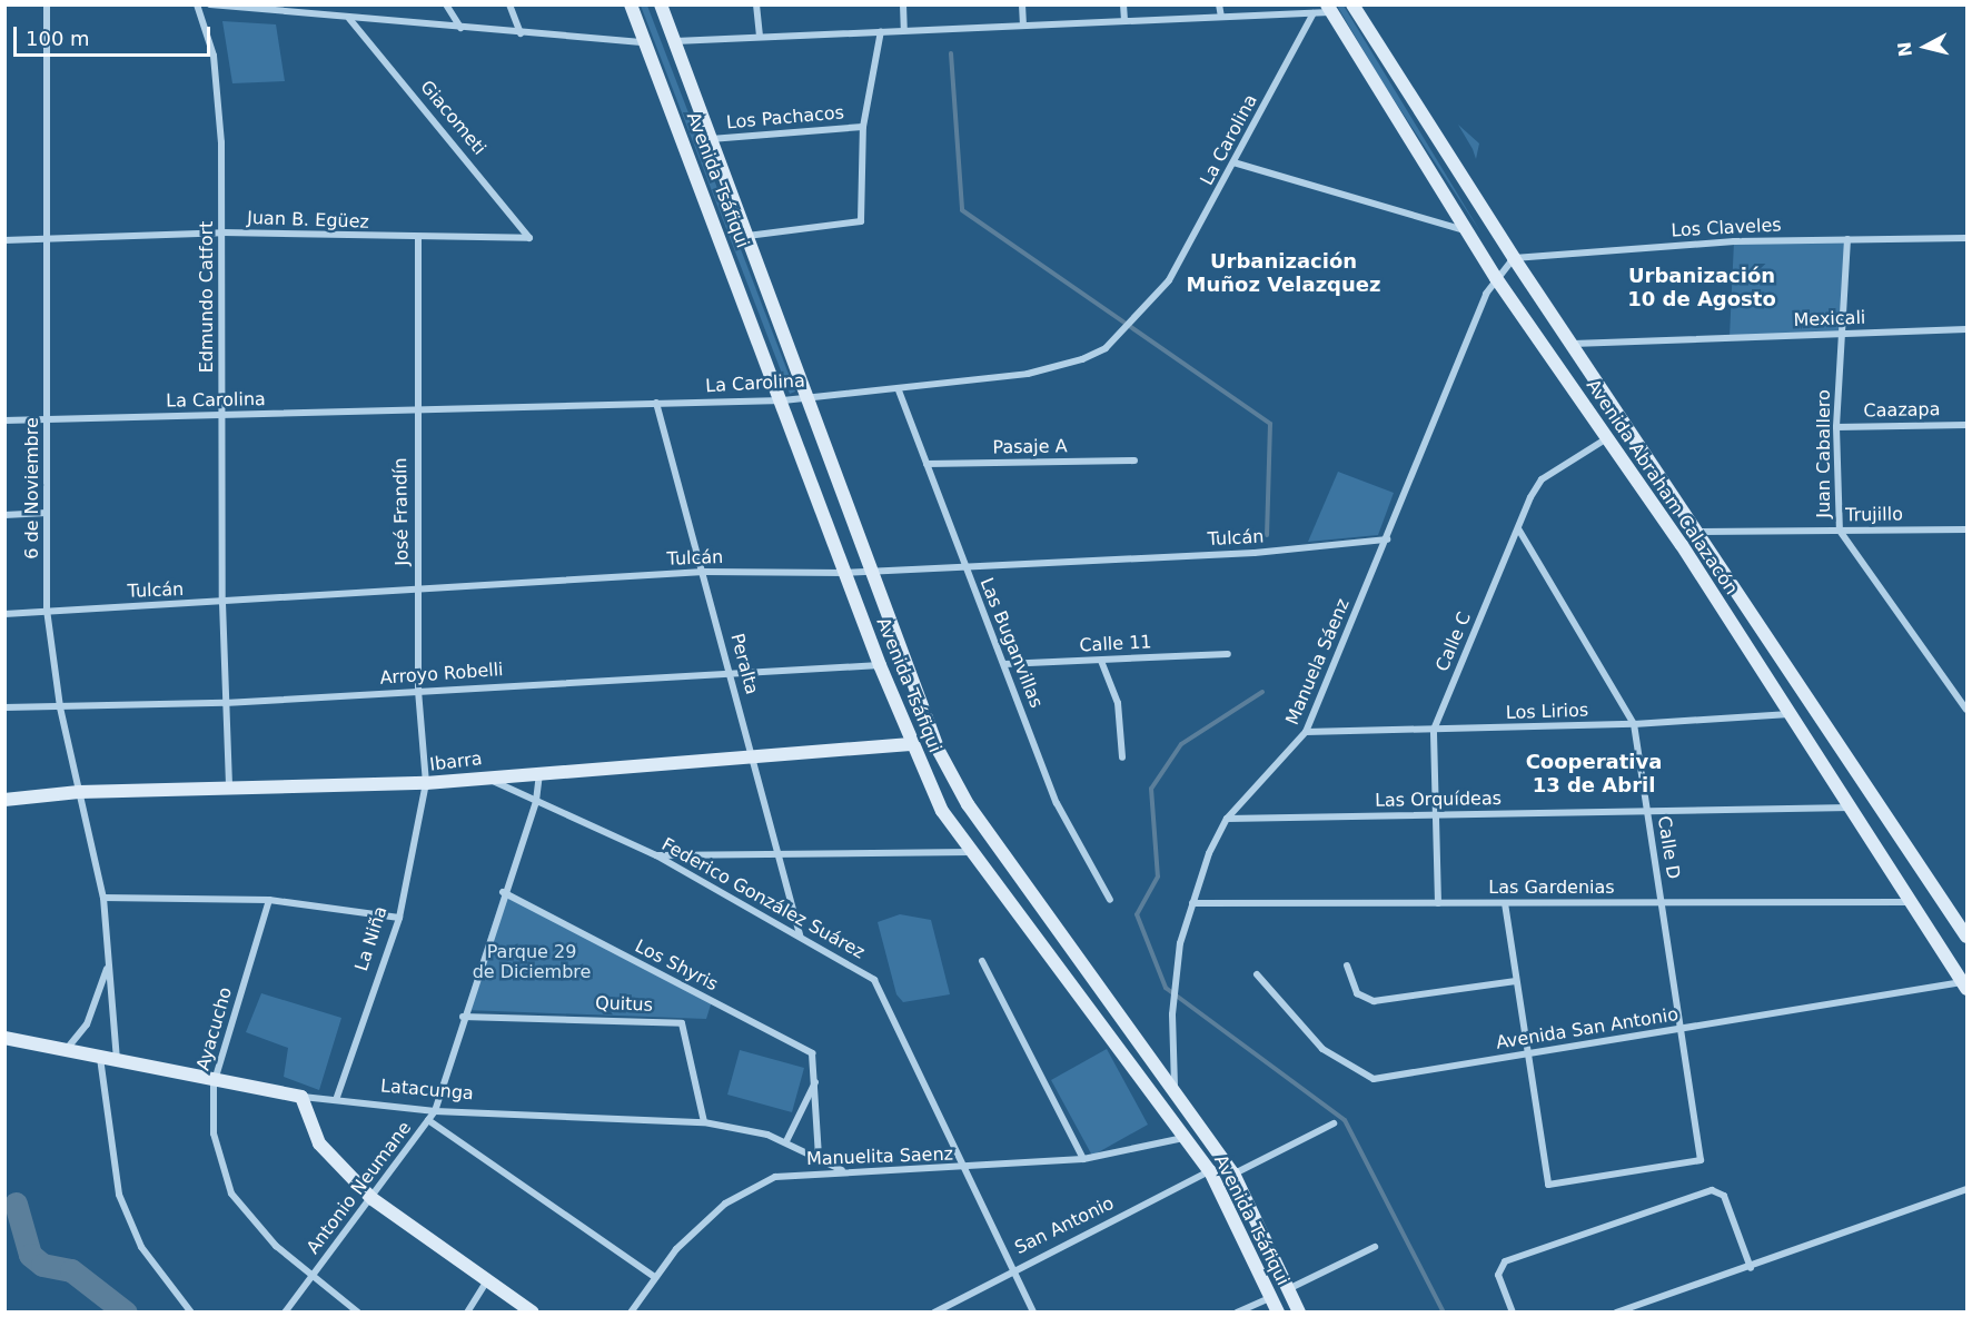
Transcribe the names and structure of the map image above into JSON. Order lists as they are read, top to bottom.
{
  "streets": {
    "main road": [
      "Avenida Tsáfiqui",
      "Avenida Abraham Calazacón",
      "Ibarra",
      "Latacunga"
    ],
    "street": [
      "Giacometi",
      "Los Pachacos",
      "La Carolina",
      "Juan B. Egüez",
      "Los Claveles",
      "Edmundo Catfort",
      "Mexicali",
      "Caazapa",
      "Pasaje A",
      "Juan Caballero",
      "6 de Noviembre",
      "José Frandín",
      "Trujillo",
      "Tulcán",
      "Calle C",
      "Las Buganvillas",
      "Calle 11",
      "Manuela Sáenz",
      "Peralta",
      "Arroyo Robelli",
      "Los Lirios",
      "Las Orquídeas",
      "Calle D",
      "Las Gardenias",
      "Federico González Suárez",
      "La Niña",
      "Los Shyris",
      "Quitus",
      "Ayacucho",
      "Avenida San Antonio",
      "Manuelita Saenz",
      "Antonio Neumane",
      "San Antonio"
    ]
  },
  "crossings": [
    ["Giacometi", "Juan B. Egüez"],
    ["Los Pachacos", "Avenida Tsáfiqui"],
    ["La Carolina", "Avenida Tsáfiqui"],
    ["La Carolina", "Edmundo Catfort"],
    ["La Carolina", "6 de Noviembre"],
    ["La Carolina", "José Frandín"],
    ["La Carolina", "Las Buganvillas"],
    ["La Carolina", "Peralta"],
    ["Avenida Tsáfiqui", "Tulcán"],
    ["Avenida Tsáfiqui", "Manuela Sáenz"],
    ["Avenida Tsáfiqui", "Arroyo Robelli"],
    ["Avenida Tsáfiqui", "Ibarra"],
    ["Avenida Tsáfiqui", "Manuelita Saenz"],
    ["Avenida Tsáfiqui", "San Antonio"],
    ["Juan B. Egüez", "Edmundo Catfort"],
    ["Juan B. Egüez", "6 de Noviembre"],
    ["Juan B. Egüez", "José Frandín"],
    ["Los Claveles", "Juan Caballero"],
    ["Los Claveles", "Avenida Abraham Calazacón"],
    ["Edmundo Catfort", "Tulcán"],
    ["Edmundo Catfort", "Arroyo Robelli"],
    ["Edmundo Catfort", "Ibarra"],
    ["Mexicali", "Juan Caballero"],
    ["Mexicali", "Avenida Abraham Calazacón"],
    ["Caazapa", "Juan Caballero"],
    ["Pasaje A", "Las Buganvillas"],
    ["Juan Caballero", "Trujillo"],
    ["Avenida Abraham Calazacón", "Trujillo"],
    ["Avenida Abraham Calazacón", "Calle C"],
    ["Avenida Abraham Calazacón", "Manuela Sáenz"],
    ["Avenida Abraham Calazacón", "Los Lirios"],
    ["Avenida Abraham Calazacón", "Las Orquídeas"],
    ["Avenida Abraham Calazacón", "Las Gardenias"],
    ["Avenida Abraham Calazacón", "Avenida San Antonio"],
    ["6 de Noviembre", "Tulcán"],
    ["6 de Noviembre", "Arroyo Robelli"],
    ["6 de Noviembre", "Ibarra"],
    ["6 de Noviembre", "Latacunga"],
    ["José Frandín", "Tulcán"],
    ["José Frandín", "Arroyo Robelli"],
    ["José Frandín", "Ibarra"],
    ["José Frandín", "La Niña"],
    ["Tulcán", "Las Buganvillas"],
    ["Tulcán", "Manuela Sáenz"],
    ["Tulcán", "Peralta"],
    ["Calle C", "Los Lirios"],
    ["Calle C", "Las Orquídeas"],
    ["Calle C", "Calle D"],
    ["Calle C", "Las Gardenias"],
    ["Las Buganvillas", "Calle 11"],
    ["Manuela Sáenz", "Los Lirios"],
    ["Manuela Sáenz", "Las Orquídeas"],
    ["Manuela Sáenz", "Las Gardenias"],
    ["Peralta", "Arroyo Robelli"],
    ["Peralta", "Ibarra"],
    ["Peralta", "Federico González Suárez"],
    ["Los Lirios", "Calle D"],
    ["Ibarra", "Federico González Suárez"],
    ["Ibarra", "La Niña"],
    ["Ibarra", "Antonio Neumane"],
    ["Las Orquídeas", "Calle D"],
    ["Calle D", "Las Gardenias"],
    ["Calle D", "Avenida San Antonio"],
    ["Federico González Suárez", "Manuelita Saenz"],
    ["Federico González Suárez", "Antonio Neumane"],
    ["Federico González Suárez", "San Antonio"],
    ["La Niña", "Latacunga"],
    ["Los Shyris", "Latacunga"],
    ["Los Shyris", "Antonio Neumane"],
    ["Quitus", "Latacunga"],
    ["Quitus", "Antonio Neumane"],
    ["Ayacucho", "Latacunga"],
    ["Ayacucho", "Antonio Neumane"],
    ["Latacunga", "Manuelita Saenz"],
    ["Latacunga", "Antonio Neumane"]
  ],
  "districts": ["Urbanización Muñoz Velazquez", "Urbanización 10 de Agosto", "Cooperativa 13 de Abril"],
  "parks": ["Parque 29 de Diciembre"],
  "scale_bar": "100 m",
  "north": "left"
}
